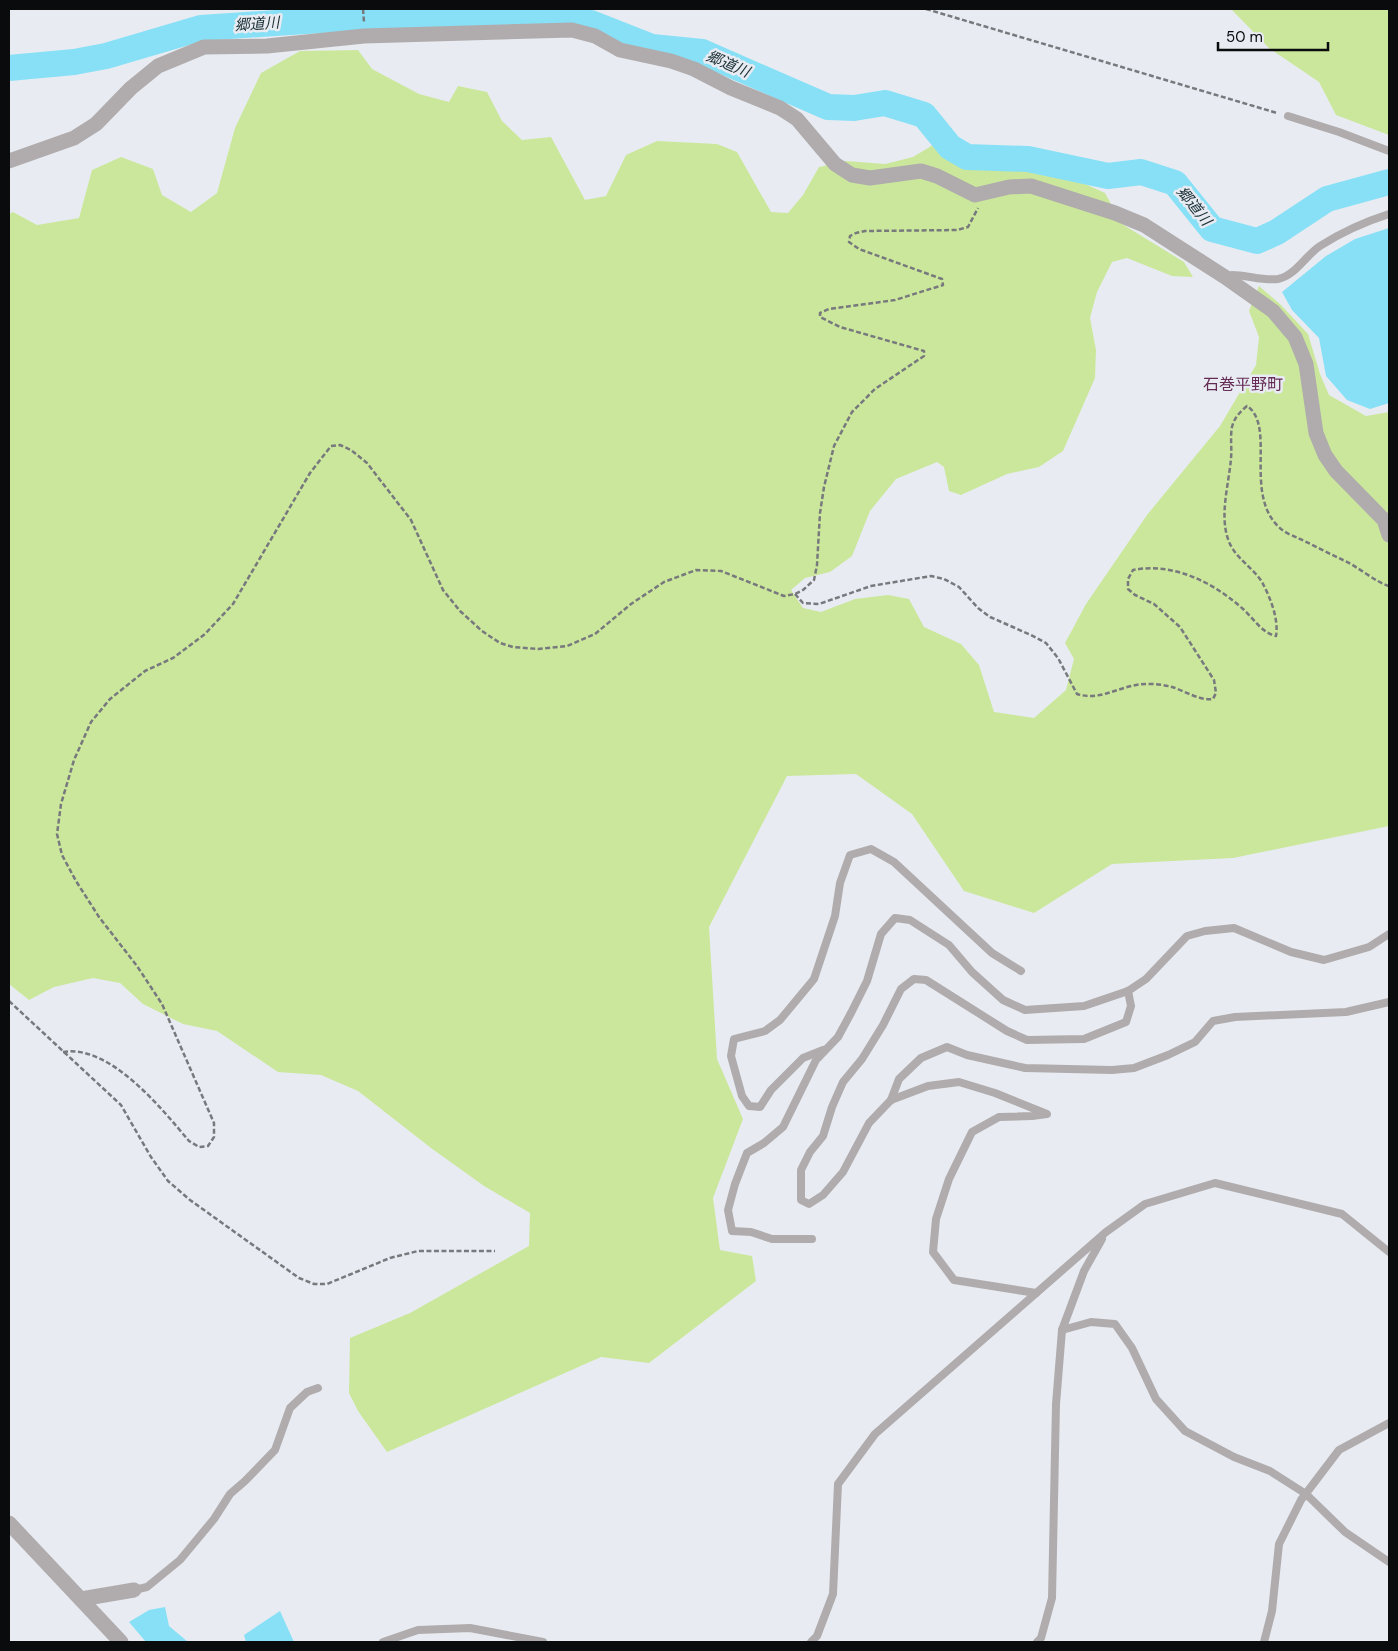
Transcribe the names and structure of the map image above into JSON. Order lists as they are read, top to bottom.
{
  "districts": ["石巻平野町"],
  "water": ["郷道川"],
  "scale_bar": "50 m"
}
